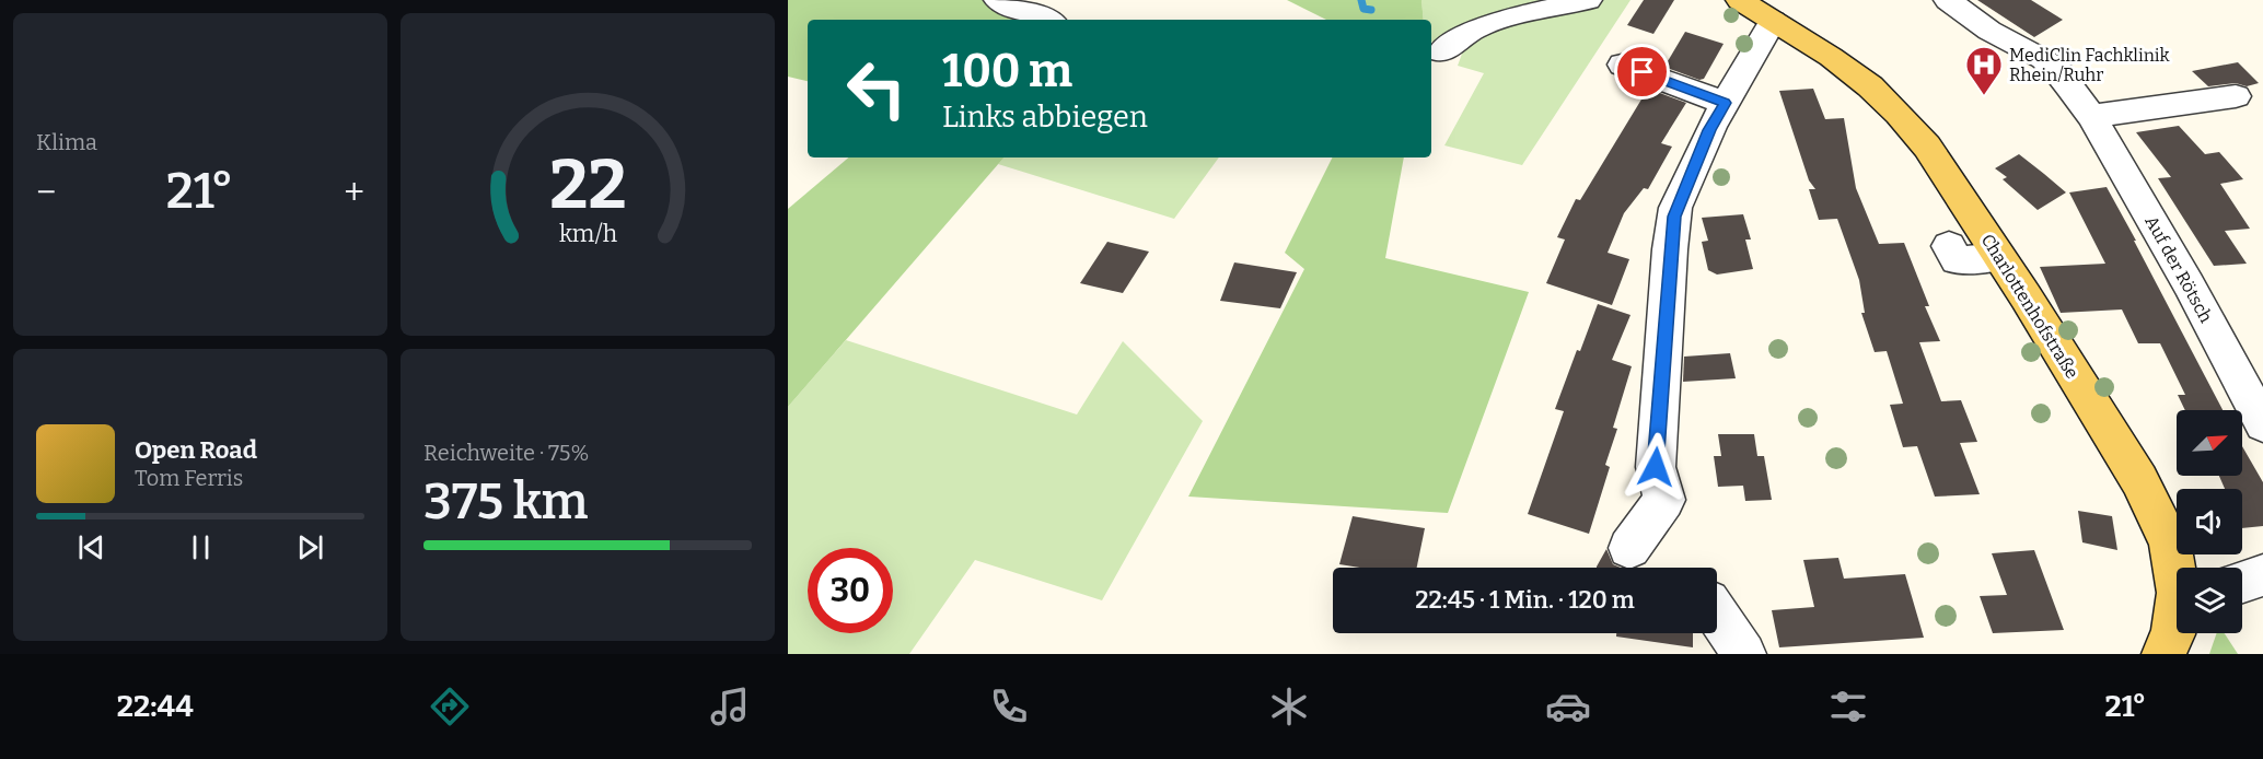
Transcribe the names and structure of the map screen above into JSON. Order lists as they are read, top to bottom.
{
  "streets": {
    "main road": ["Charlottenhofstraße"],
    "street": ["Auf der Rötsch"]
  },
  "places": {
    "hospital": ["MediClin Fachklinik Rhein/Ruhr"]
  },
  "north": "top right",
  "page": {
    "tile": [
      "Klima",
      ["Reichweite · 75%", "375 km"]
    ],
    "turn": ["100 m", "Links abbiegen"],
    "heat": ["−", "21°", "+"],
    "song": ["Open Road", "Tom Ferris"],
    "limit": "30",
    "trip": "22:45 · 1 Min. · 120 m",
    "tabs": ["22:44", "21°"],
    "gauge": ["22", "km/h"]
  }
}
